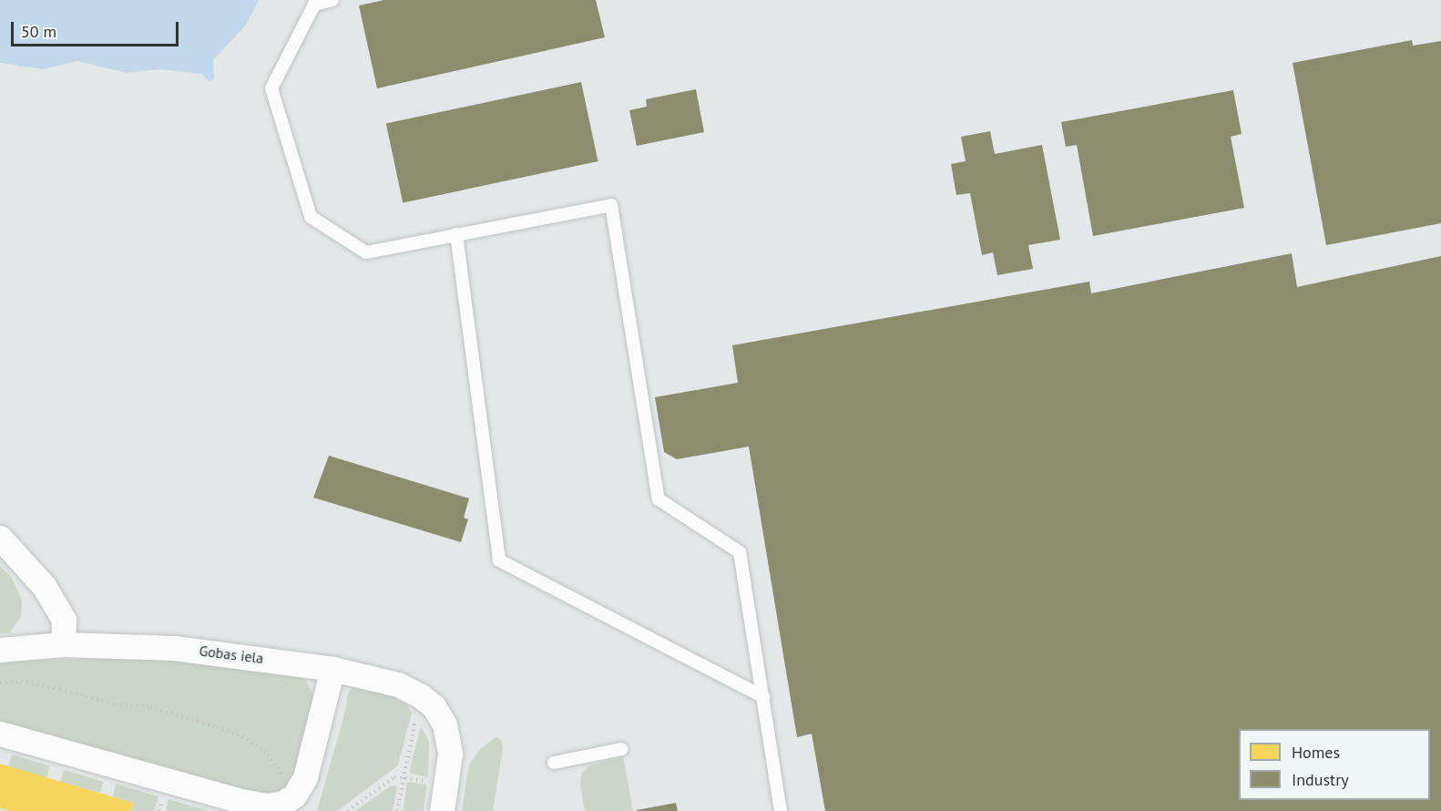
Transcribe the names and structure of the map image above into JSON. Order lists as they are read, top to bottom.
{
  "streets": {
    "street": ["Gobas iela"]
  },
  "legend": ["Homes", "Industry"],
  "scale_bar": "50 m"
}
